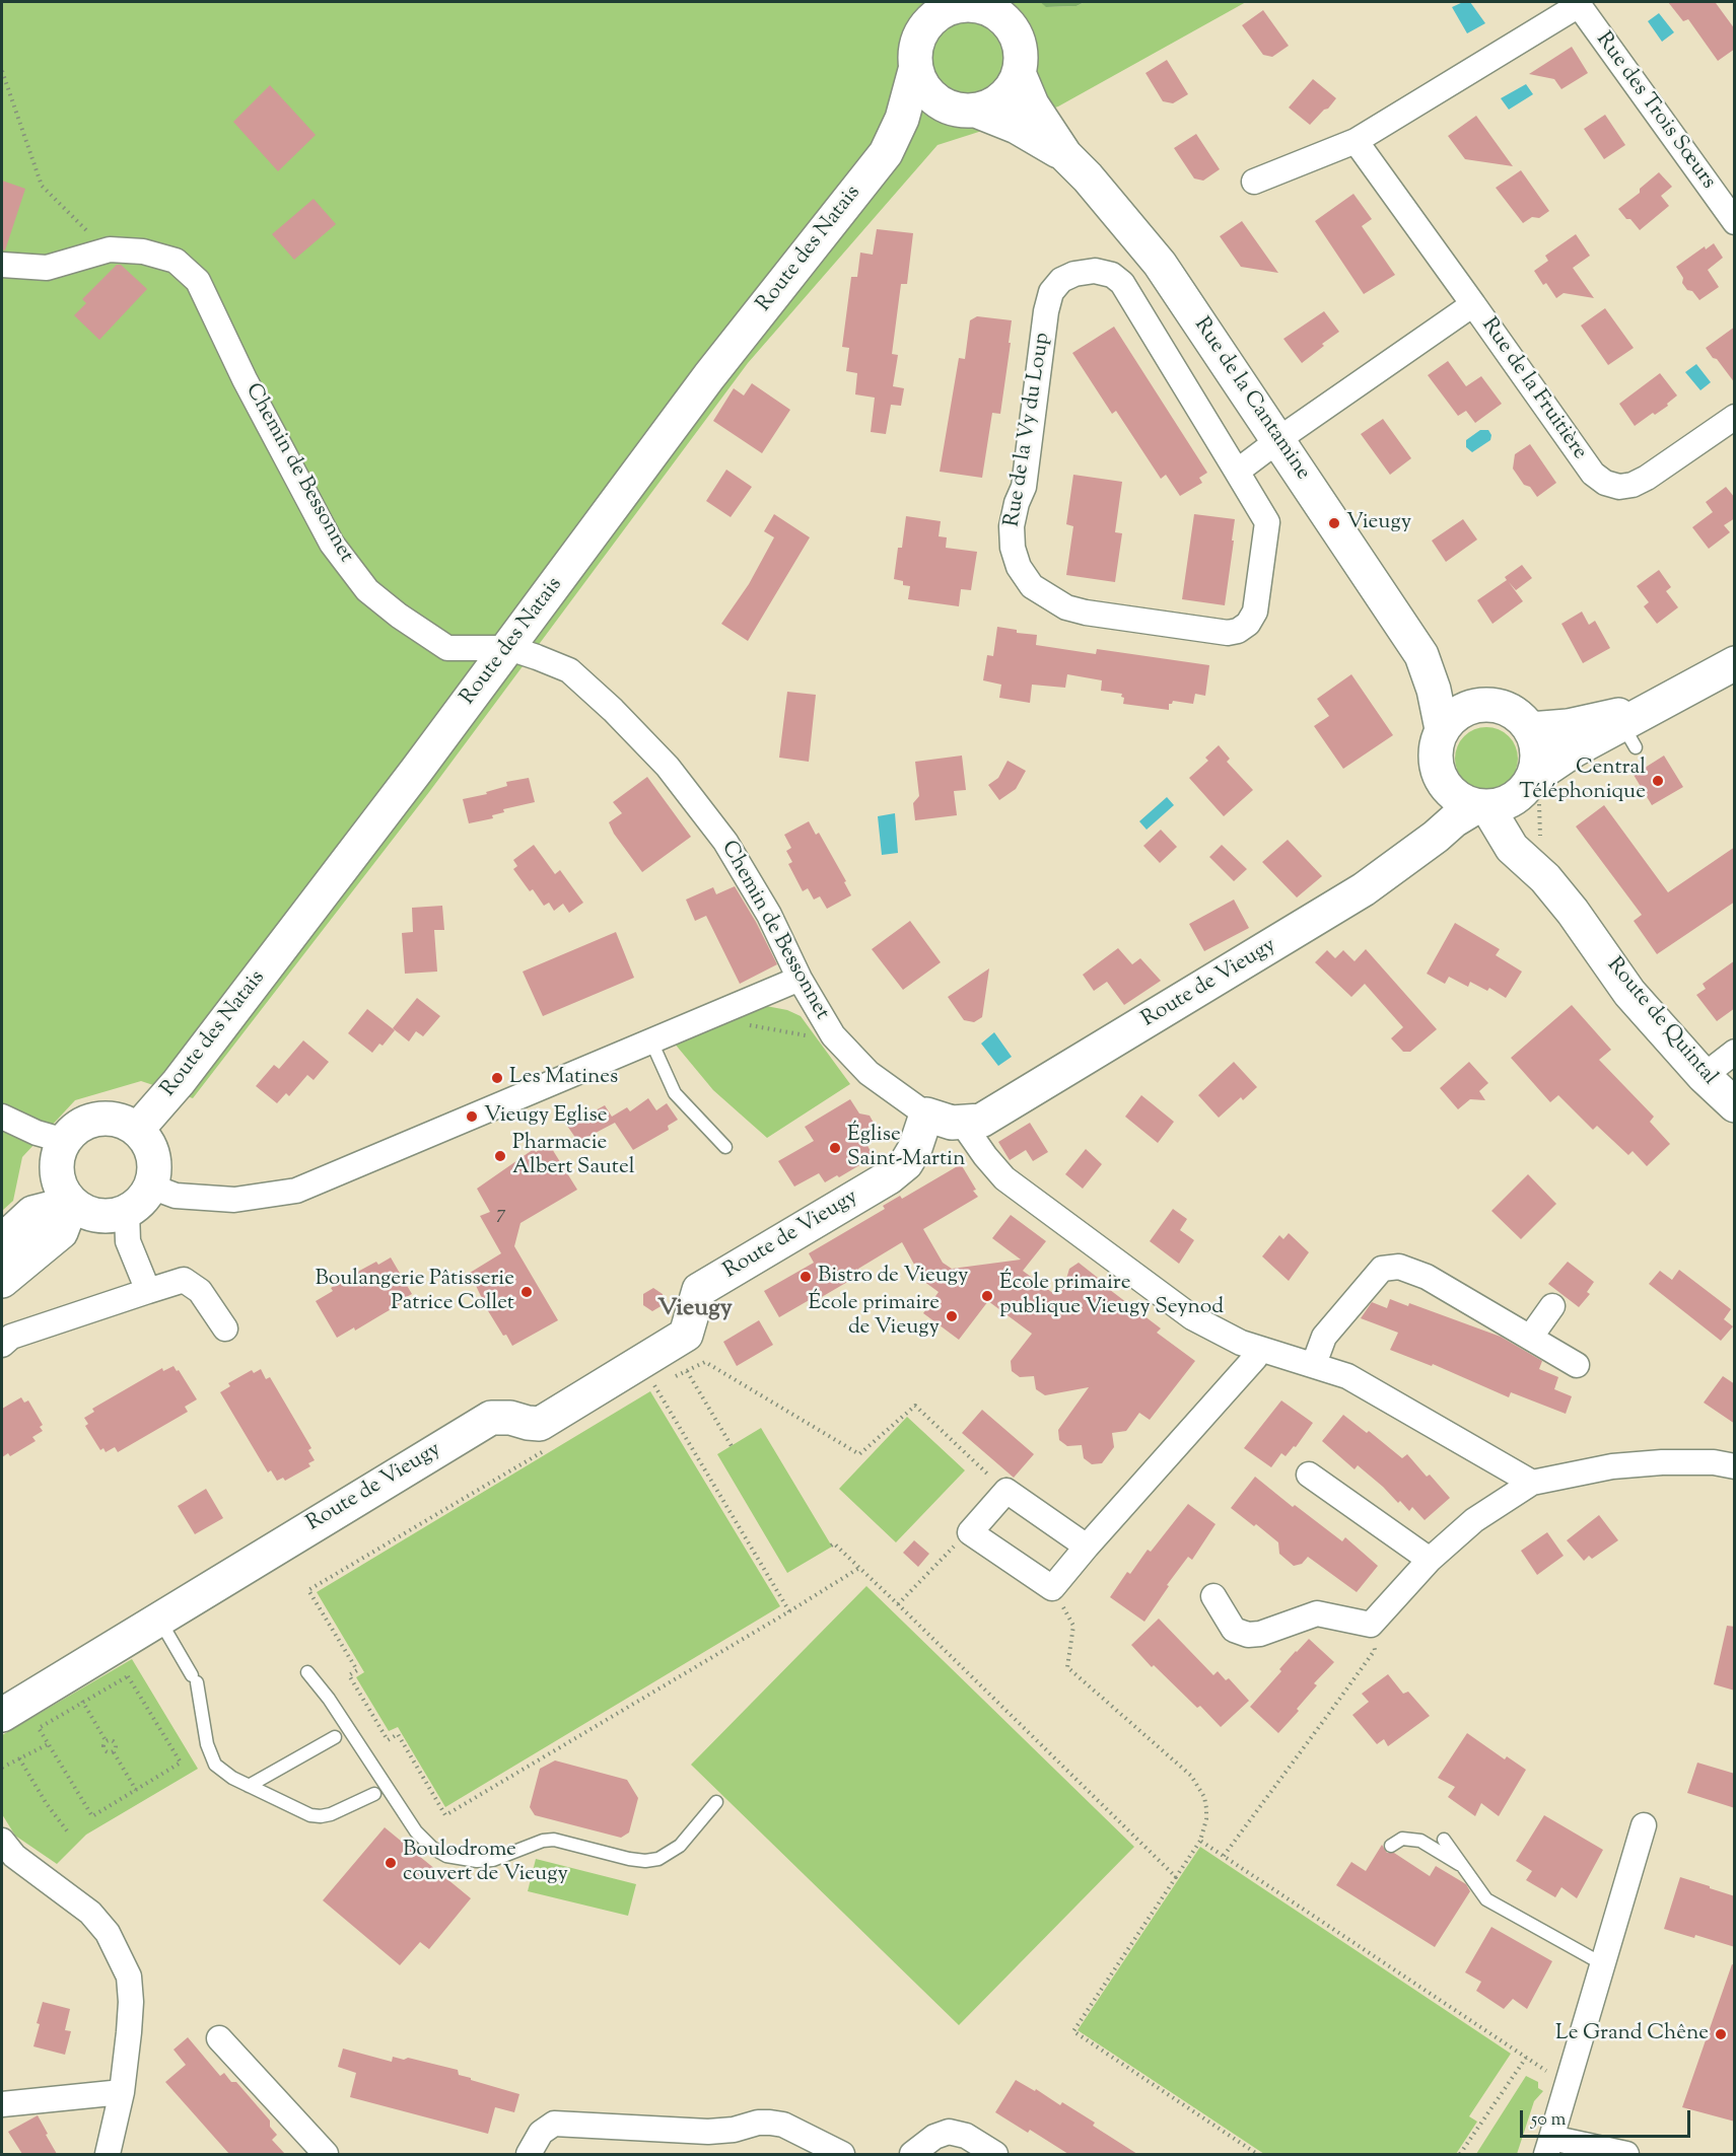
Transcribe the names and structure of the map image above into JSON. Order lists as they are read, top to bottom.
{
  "streets": {
    "street": [
      "Rue des Trois Sœurs",
      "Route des Natais",
      "Rue de la Fruitière",
      "Rue de la Cantamine",
      "Rue de la Vy du Loup",
      "Chemin de Bessonnet",
      "Route de Vieugy",
      "Route de Quintal"
    ]
  },
  "crossings": [
    ["Route des Natais", "Rue de la Cantamine"],
    ["Route des Natais", "Chemin de Bessonnet"],
    ["Rue de la Fruitière", "Rue de la Cantamine"],
    ["Rue de la Cantamine", "Route de Vieugy"],
    ["Rue de la Cantamine", "Route de Quintal"],
    ["Chemin de Bessonnet", "Route de Vieugy"],
    ["Route de Vieugy", "Route de Quintal"]
  ],
  "districts": ["Vieugy"],
  "places": [
    "Vieugy",
    "Central Téléphonique",
    "Les Matines",
    "Vieugy Eglise",
    "Église Saint-Martin",
    "Pharmacie Albert Sautel",
    "Bistro de Vieugy",
    "Boulangerie Pâtisserie Patrice Collet",
    "École primaire publique Vieugy Seynod",
    "École primaire de Vieugy",
    "Boulodrome couvert de Vieugy",
    "Le Grand Chêne"
  ],
  "house_numbers": ["7"],
  "scale_bar": "50 m"
}
